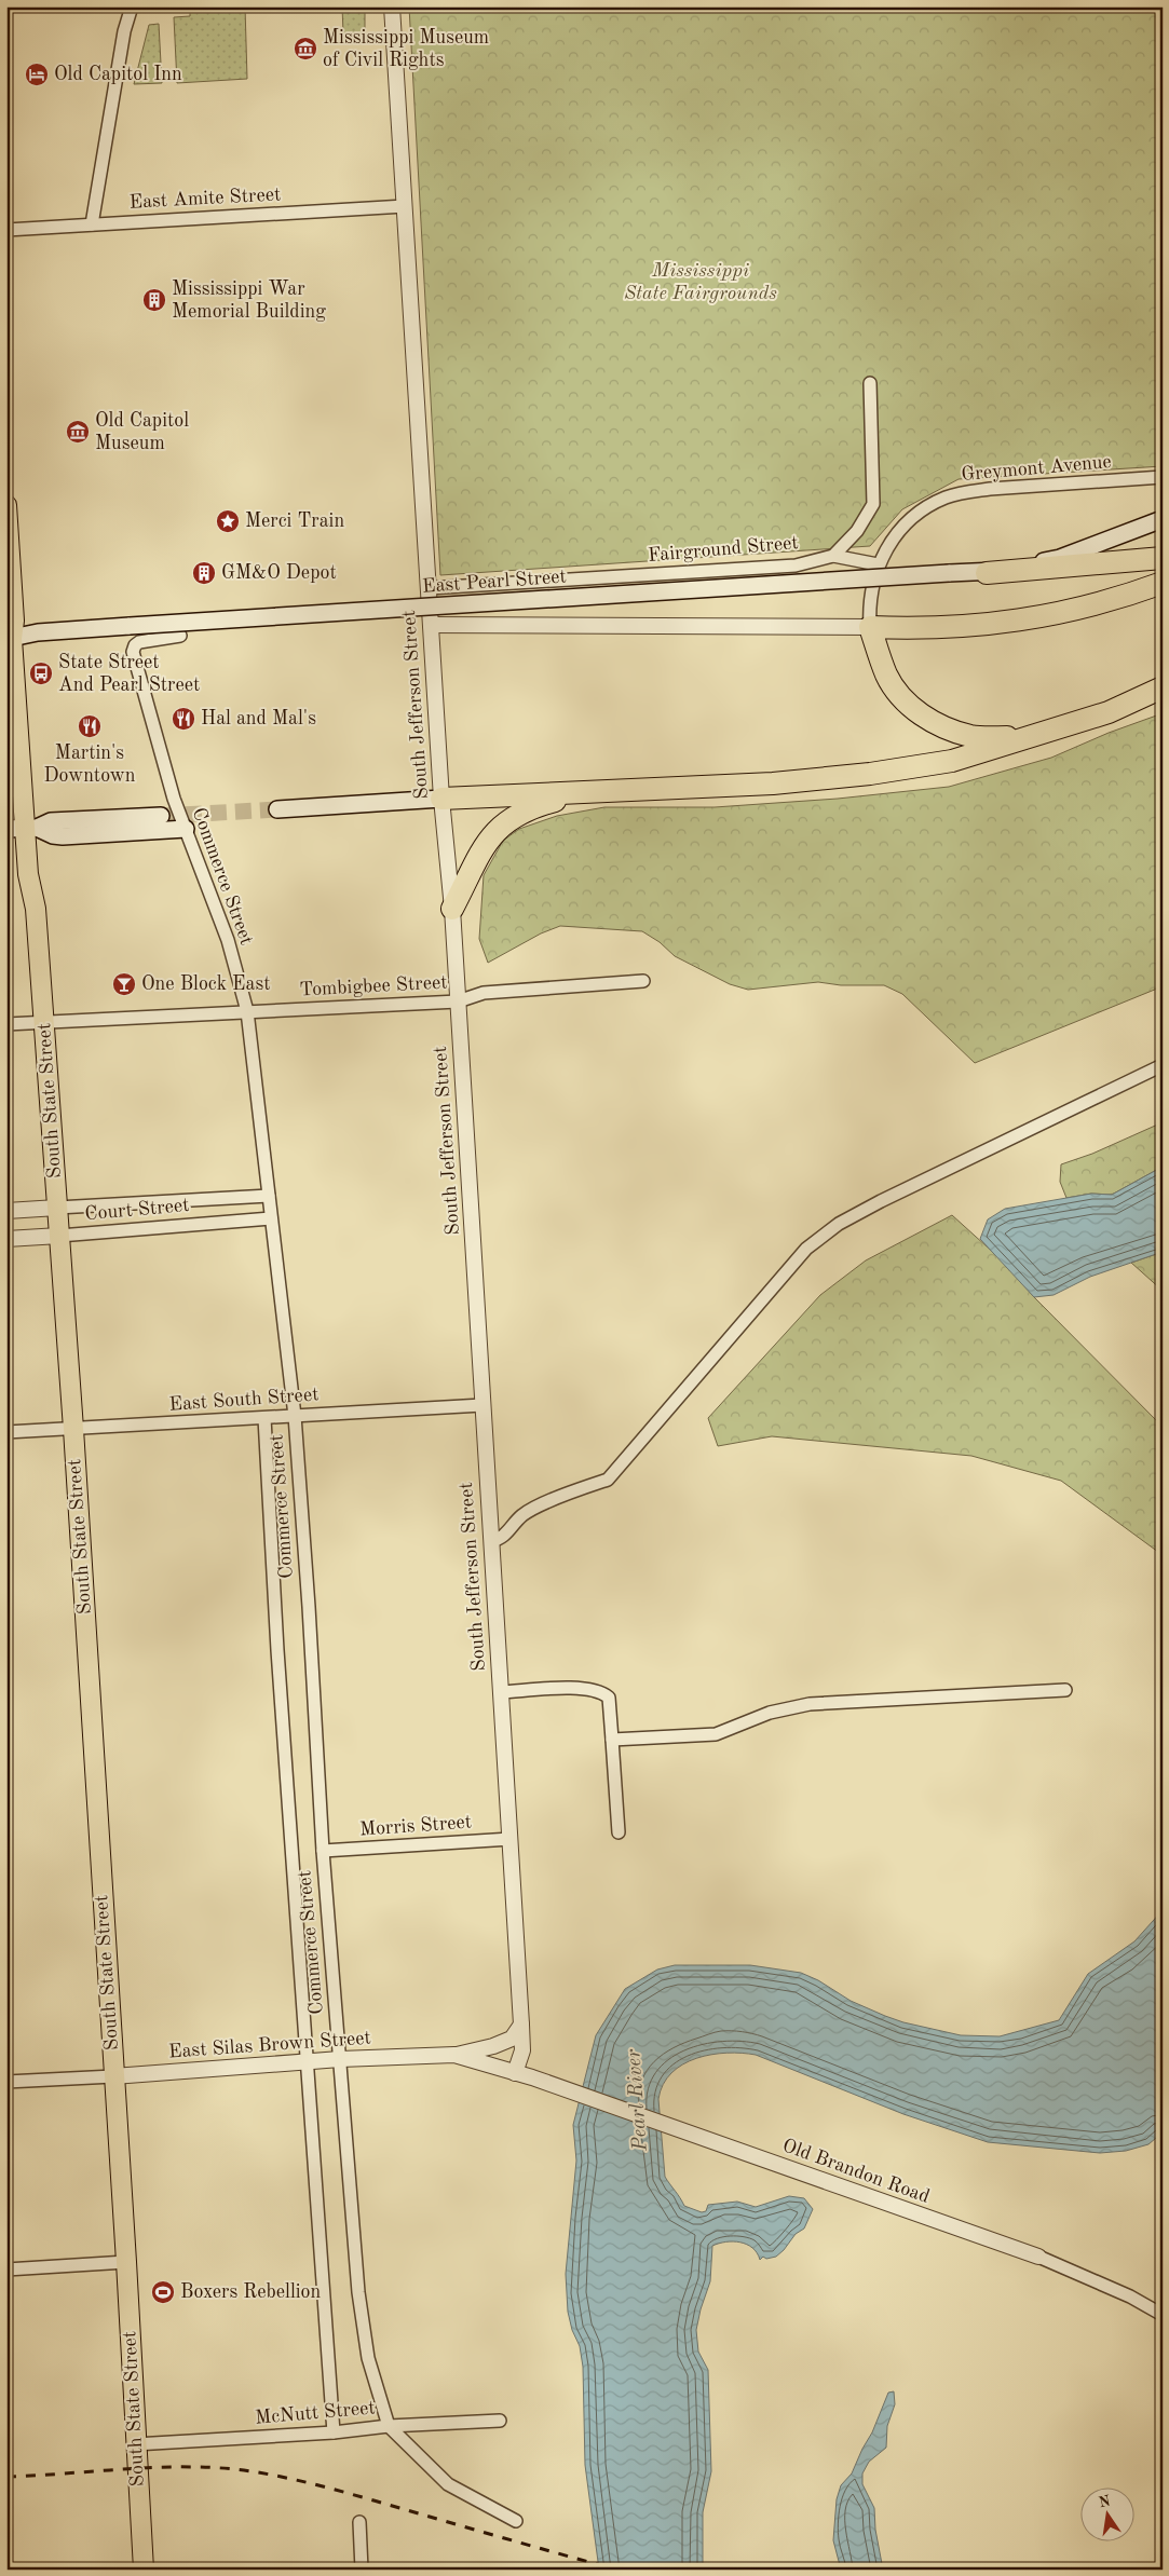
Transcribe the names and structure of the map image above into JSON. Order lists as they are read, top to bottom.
{
  "streets": {
    "main road": ["East Pearl Street", "South State Street"],
    "street": [
      "East Amite Street",
      "Greymont Avenue",
      "Fairground Street",
      "South Jefferson Street",
      "Commerce Street",
      "Tombigbee Street",
      "Court Street",
      "East South Street",
      "Morris Street",
      "East Silas Brown Street",
      "Old Brandon Road",
      "McNutt Street"
    ]
  },
  "crossings": [
    ["East Amite Street", "South Jefferson Street"],
    ["Fairground Street", "South Jefferson Street"],
    ["East Pearl Street", "South State Street"],
    ["South Jefferson Street", "Tombigbee Street"],
    ["South Jefferson Street", "East South Street"],
    ["South Jefferson Street", "Morris Street"],
    ["South Jefferson Street", "East Silas Brown Street"],
    ["Commerce Street", "Tombigbee Street"],
    ["Commerce Street", "Court Street"],
    ["Commerce Street", "East South Street"],
    ["Commerce Street", "Morris Street"],
    ["Commerce Street", "East Silas Brown Street"],
    ["Commerce Street", "McNutt Street"],
    ["Tombigbee Street", "South State Street"],
    ["South State Street", "Court Street"],
    ["South State Street", "East South Street"],
    ["South State Street", "East Silas Brown Street"],
    ["South State Street", "McNutt Street"],
    ["East Silas Brown Street", "Old Brandon Road"]
  ],
  "water": ["Pearl River"],
  "parks": ["Mississippi State Fairgrounds"],
  "places": {
    "museum": ["Mississippi Museum of Civil Rights", "Old Capitol Museum"],
    "hotel": ["Old Capitol Inn"],
    "building": ["Mississippi War Memorial Building", "GM&O Depot"],
    "place": ["Merci Train"],
    "bus stop": ["State Street And Pearl Street"],
    "restaurant": ["Hal and Mal's", "Martin's Downtown"],
    "bar": ["One Block East"],
    "sports": ["Boxers Rebellion"]
  },
  "north": "top"
}
